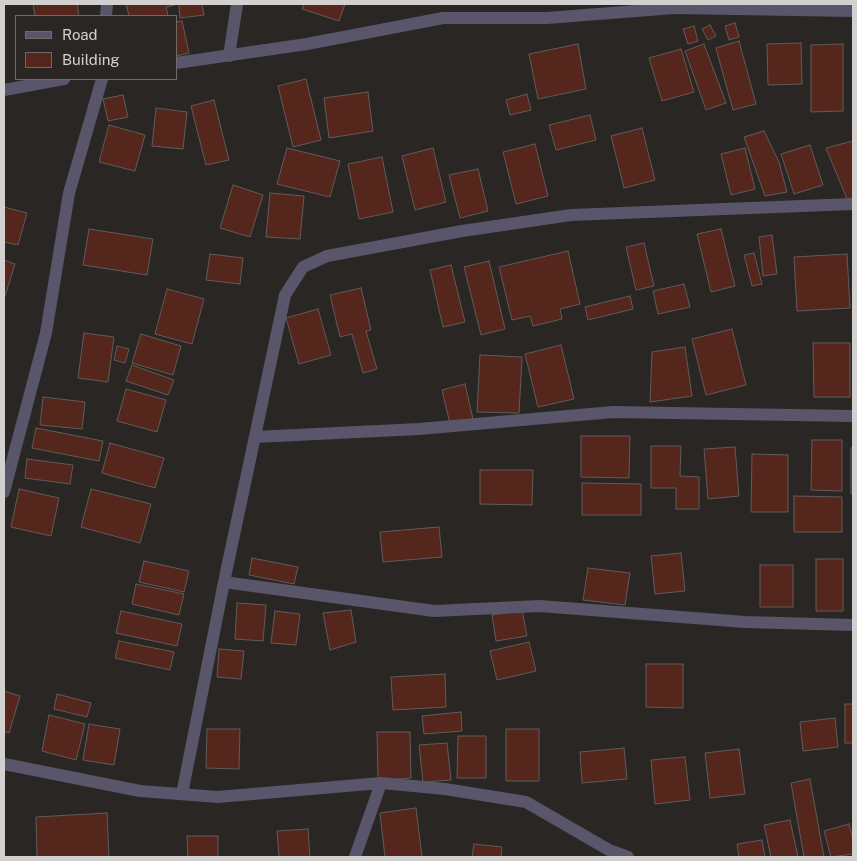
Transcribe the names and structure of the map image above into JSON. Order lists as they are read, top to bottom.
{
  "legend": ["Road", "Building"]
}
